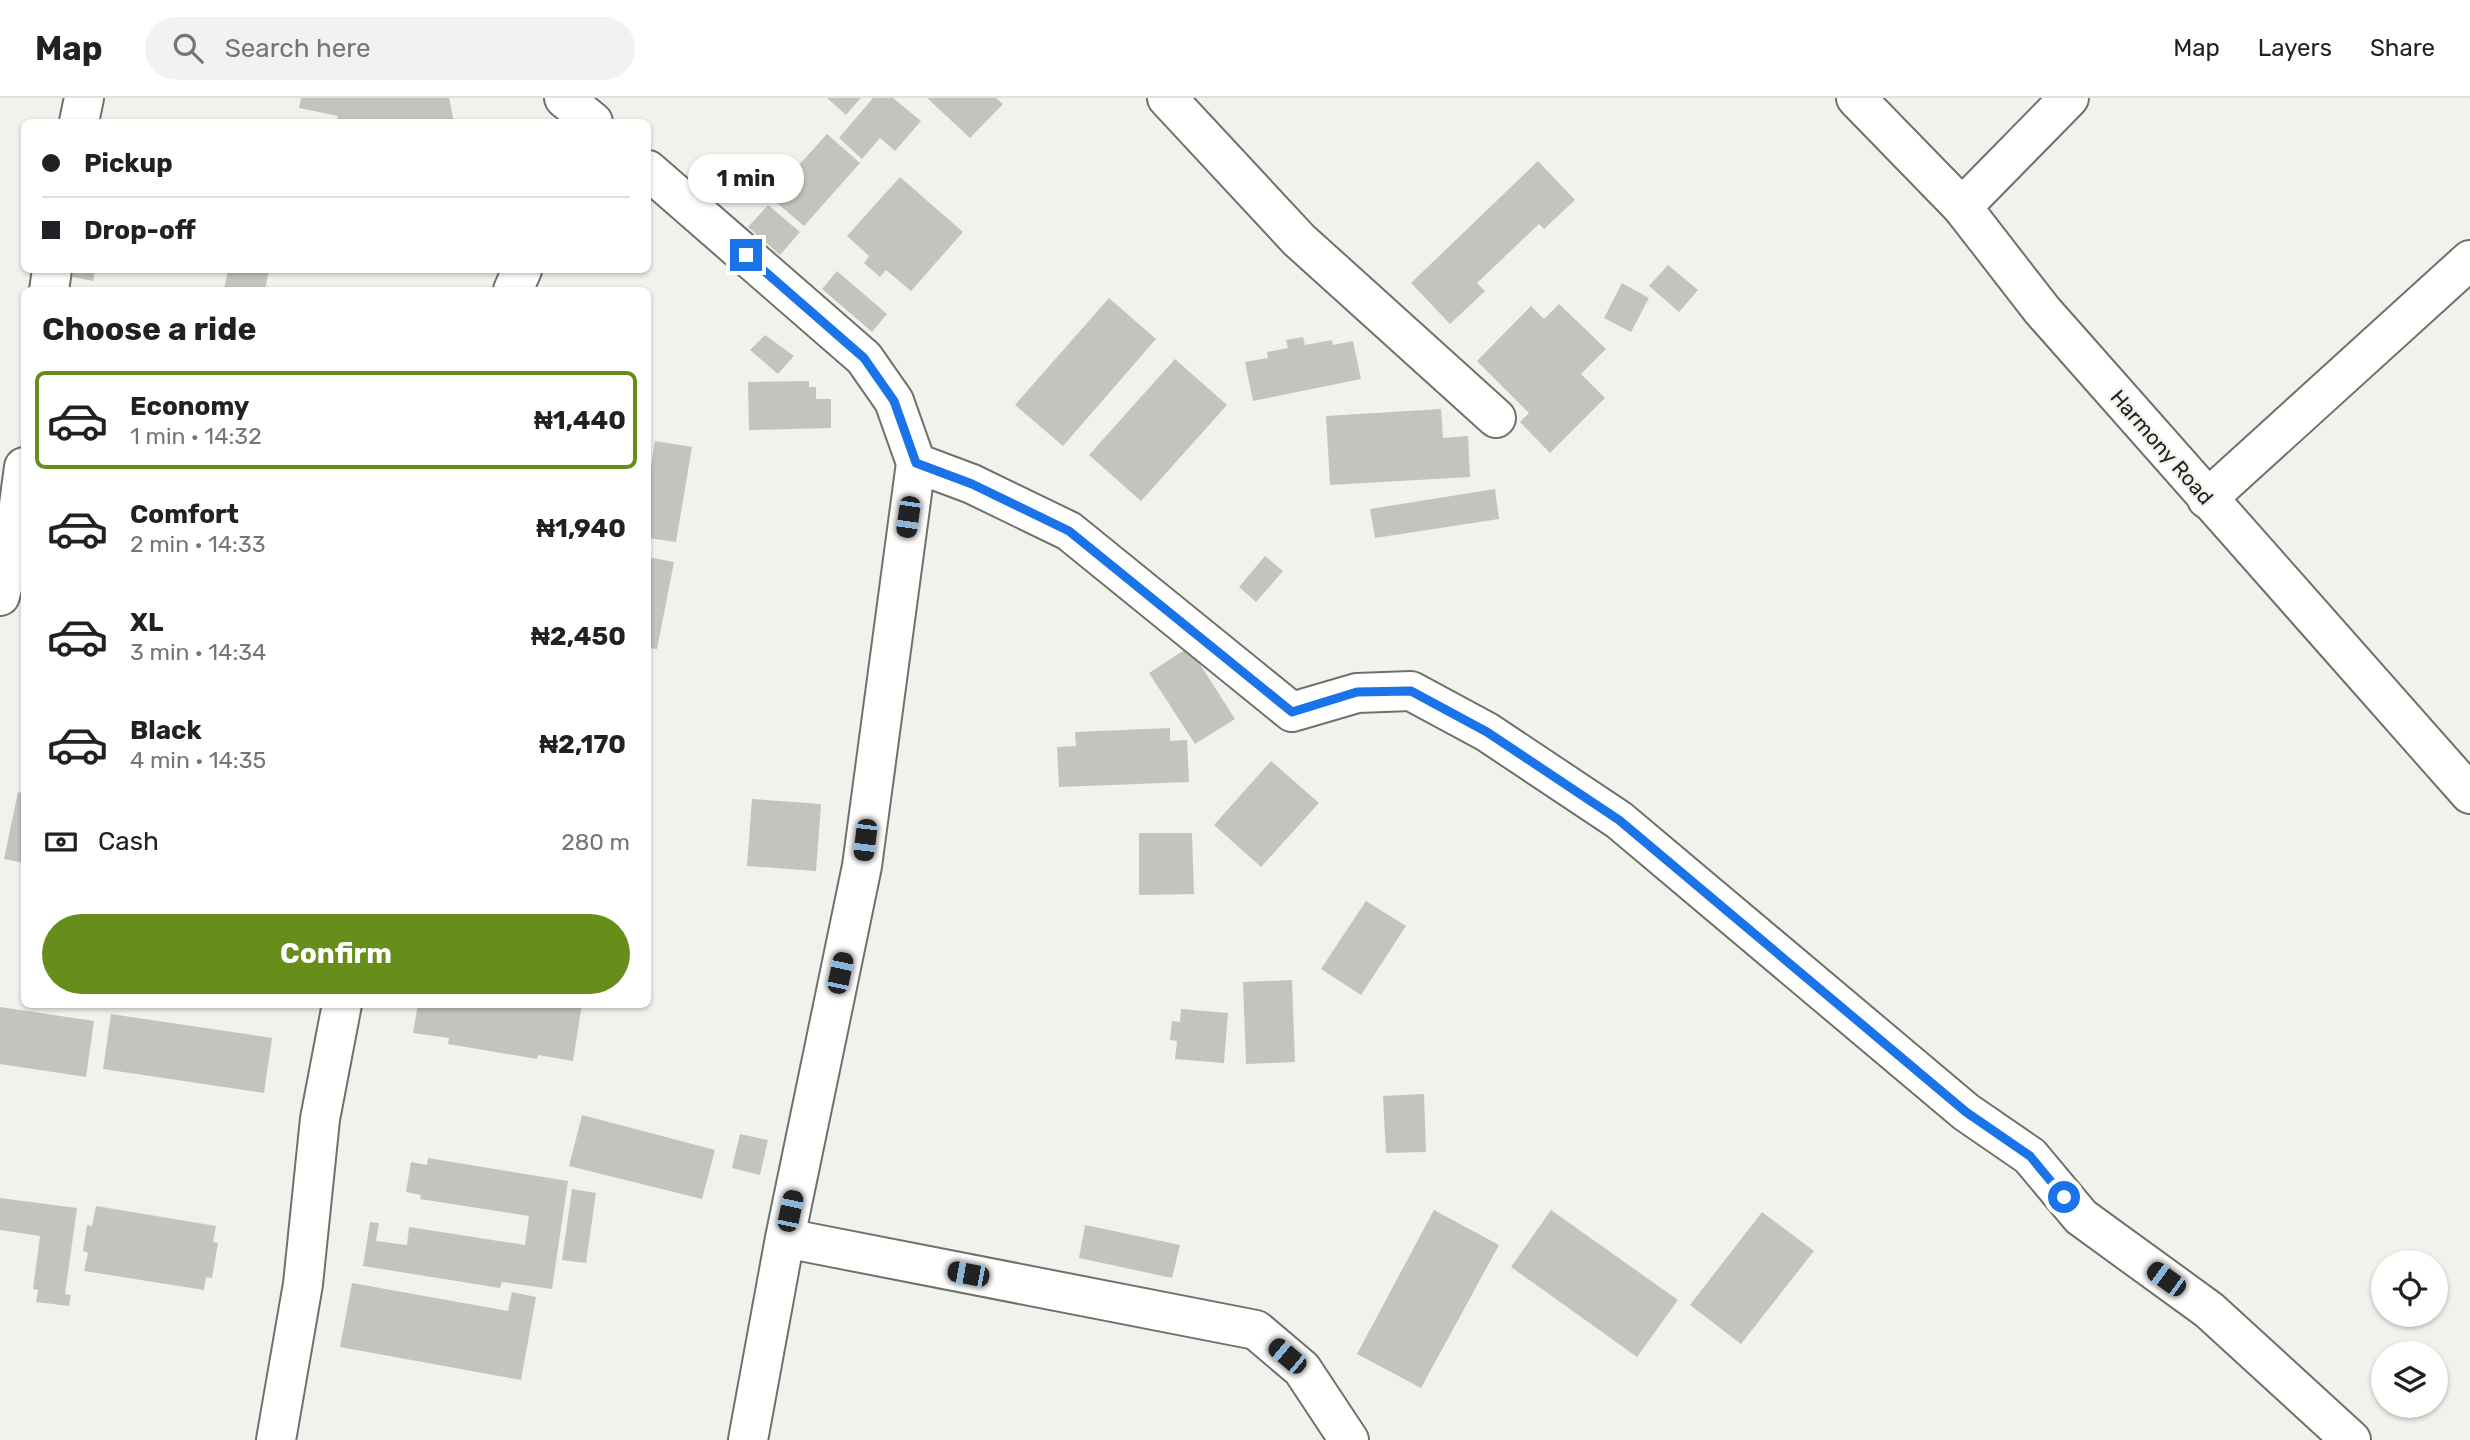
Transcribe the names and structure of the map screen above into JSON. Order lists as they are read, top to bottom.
{
  "streets": {
    "street": ["Harmony Road"]
  },
  "page": {
    "header": "Map",
    "search": "Search here",
    "nav": ["Map", "Layers", "Share"],
    "banner": ["Pickup", "Drop-off"],
    "bubble": "1 min",
    "heading": "Choose a ride",
    "list": [
      {
        "name": "Economy",
        "note": "1 min · 14:32",
        "value": "₦1,440"
      },
      {
        "name": "Comfort",
        "note": "2 min · 14:33",
        "value": "₦1,940"
      },
      {
        "name": "XL",
        "note": "3 min · 14:34",
        "value": "₦2,450"
      },
      {
        "name": "Black",
        "note": "4 min · 14:35",
        "value": "₦2,170"
      }
    ],
    "pay": ["Cash", "280 m"],
    "buttons": "Confirm"
  }
}
